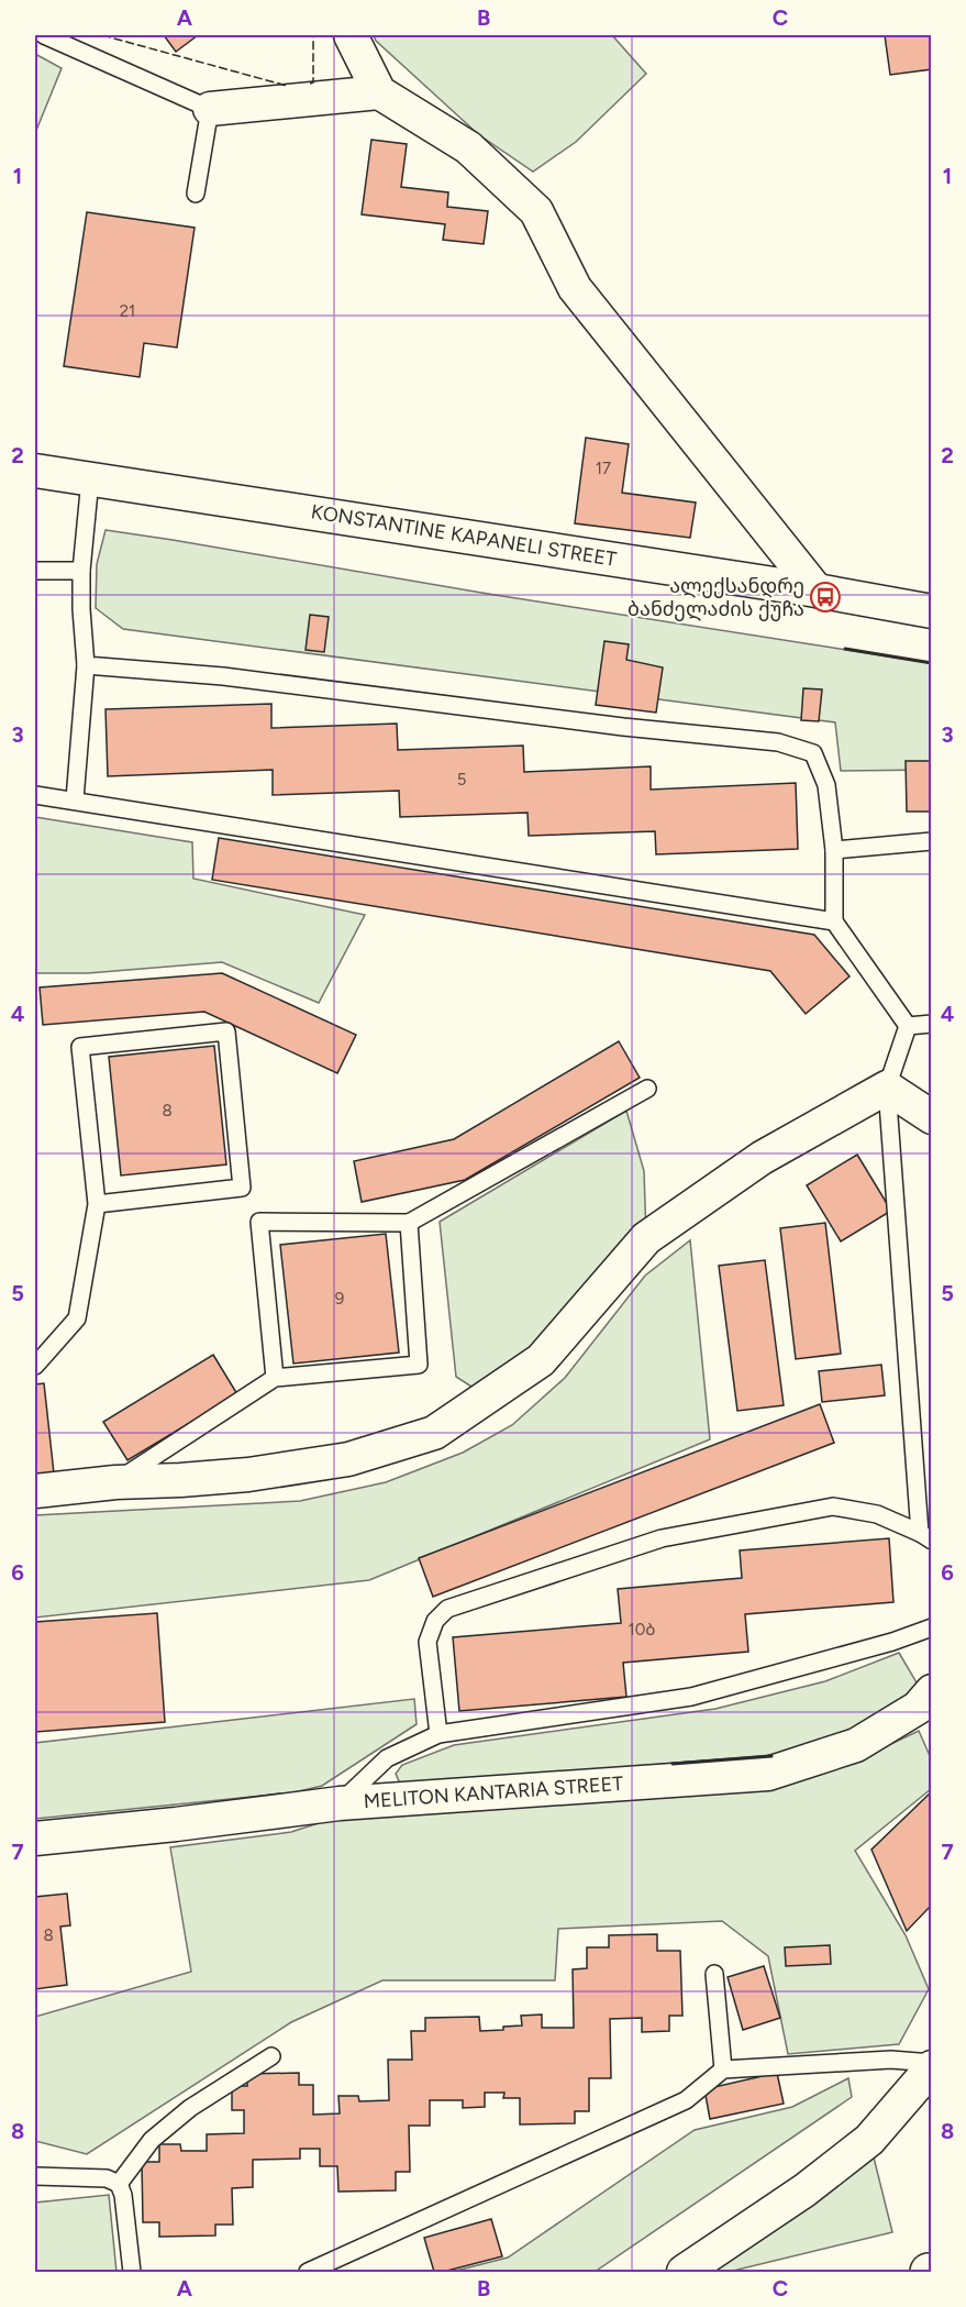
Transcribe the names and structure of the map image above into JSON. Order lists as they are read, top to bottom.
{
  "streets": {
    "street": ["KONSTANTINE KAPANELI STREET", "MELITON KANTARIA STREET"]
  },
  "places": {
    "bus stop": ["ალექსანდრე ბანძელაძის ქუჩა"]
  },
  "house_numbers": [
    "21",
    "17",
    "5",
    "8",
    "9",
    "10ბ",
    "8"
  ],
  "grid": {
    "columns": ["A", "B", "C"],
    "rows": [
      "1",
      "2",
      "3",
      "4",
      "5",
      "6",
      "7",
      "8"
    ]
  }
}
